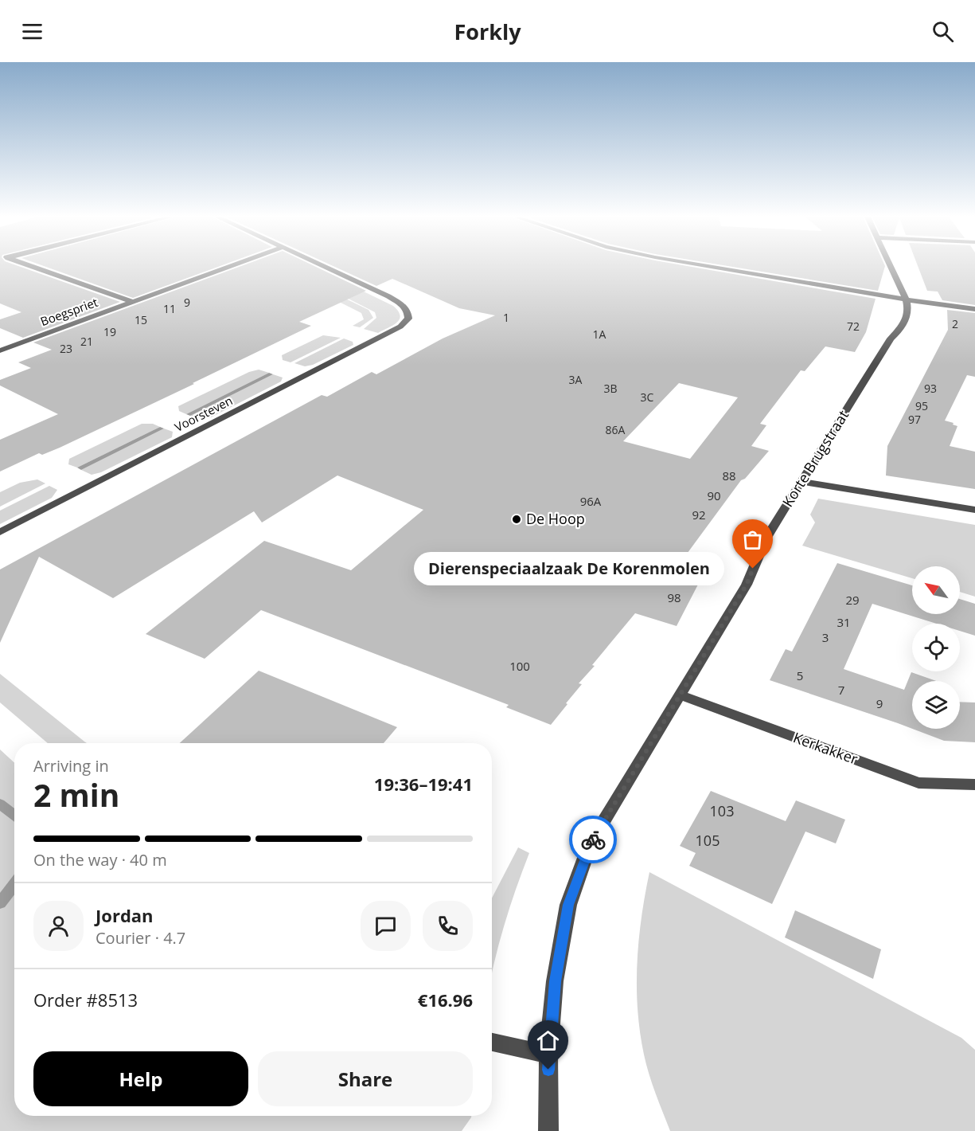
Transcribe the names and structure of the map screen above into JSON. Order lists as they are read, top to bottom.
{
  "streets": {
    "street": [
      "Boegspriet",
      "Voorsteven",
      "Korte Brugstraat",
      "Kerkakker"
    ]
  },
  "crossings": [
    ["Korte Brugstraat", "Kerkakker"]
  ],
  "places": ["De Hoop", "Dierenspeciaalzaak De Korenmolen"],
  "house_numbers": [
    "9",
    "11",
    "1",
    "15",
    "2",
    "72",
    "19",
    "1A",
    "21",
    "23",
    "3A",
    "3B",
    "93",
    "3C",
    "95",
    "97",
    "86A",
    "88",
    "90",
    "96A",
    "92",
    "98",
    "29",
    "31",
    "3",
    "100",
    "5",
    "7",
    "9",
    "103",
    "105"
  ],
  "north": "top left",
  "page": {
    "header": "Forkly",
    "bubble": "Dierenspeciaalzaak De Korenmolen",
    "heading": ["2 min", "Arriving in", "19:36–19:41"],
    "panel": [
      "Jordan",
      "Courier · 4.7",
      "Order #8513",
      "€16.96"
    ],
    "bar": "On the way · 40 m",
    "buttons": ["Help", "Share"]
  }
}
